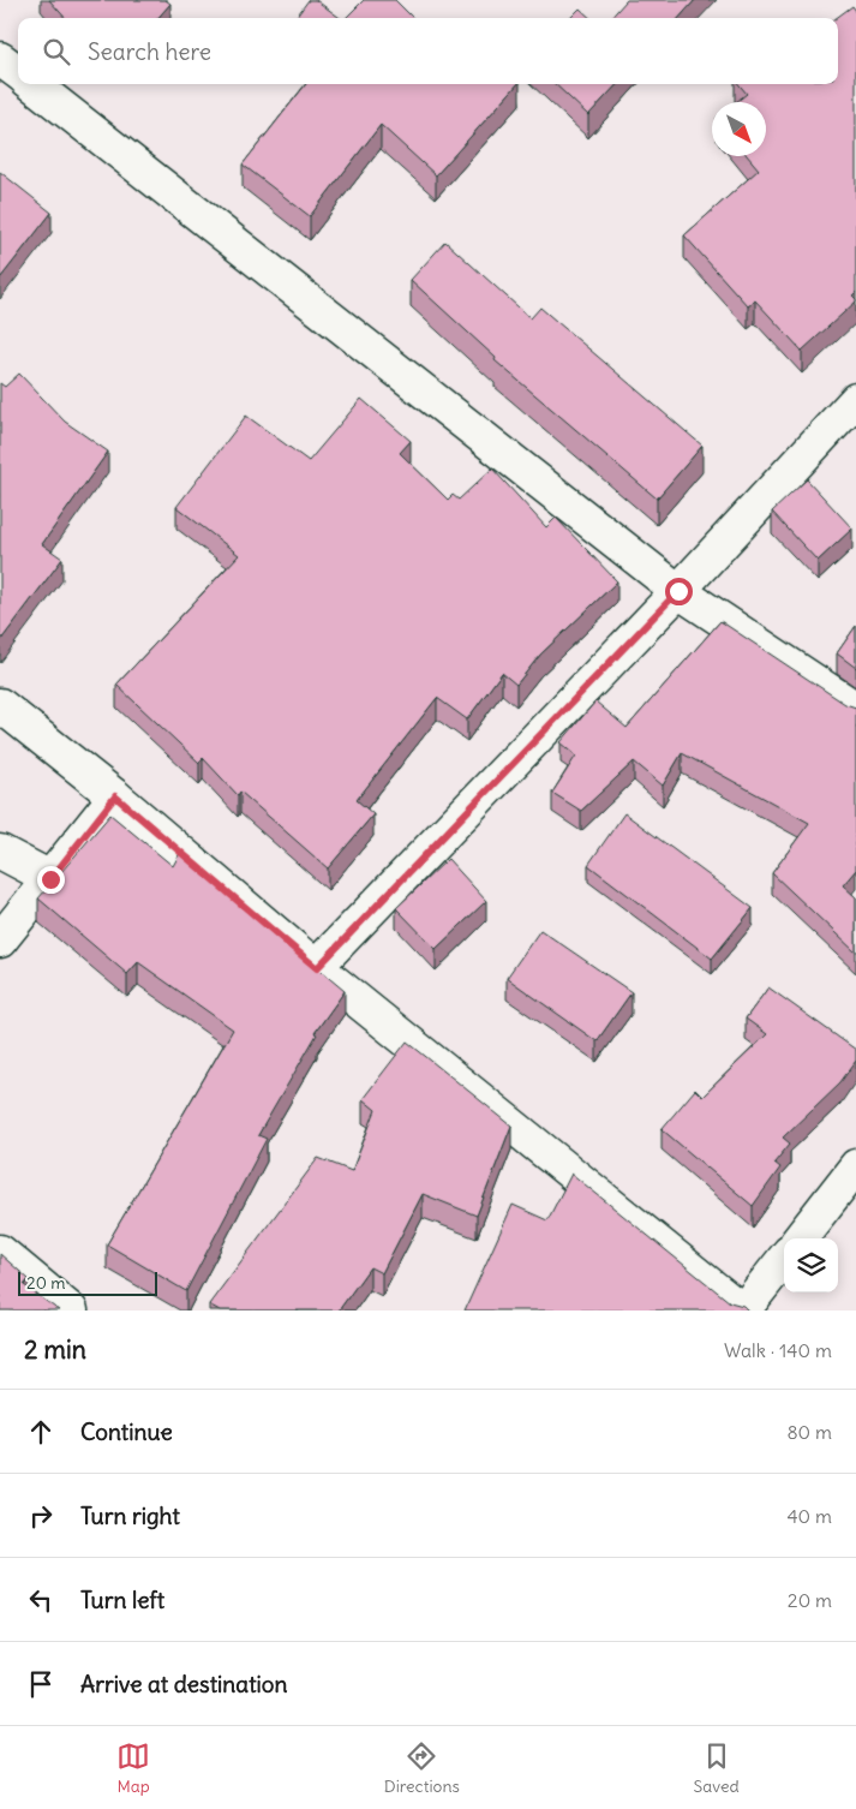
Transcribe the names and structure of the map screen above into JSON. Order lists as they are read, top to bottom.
{
  "scale_bar": "20 m",
  "north": "bottom right",
  "page": {
    "search": "Search here",
    "scale": "20 m",
    "heading": ["2 min", "Walk · 140 m"],
    "list": [
      ["Continue", "80 m"],
      ["Turn right", "40 m"],
      ["Turn left", "20 m"],
      "Arrive at destination"
    ],
    "nav": ["Map", "Directions", "Saved"]
  }
}
